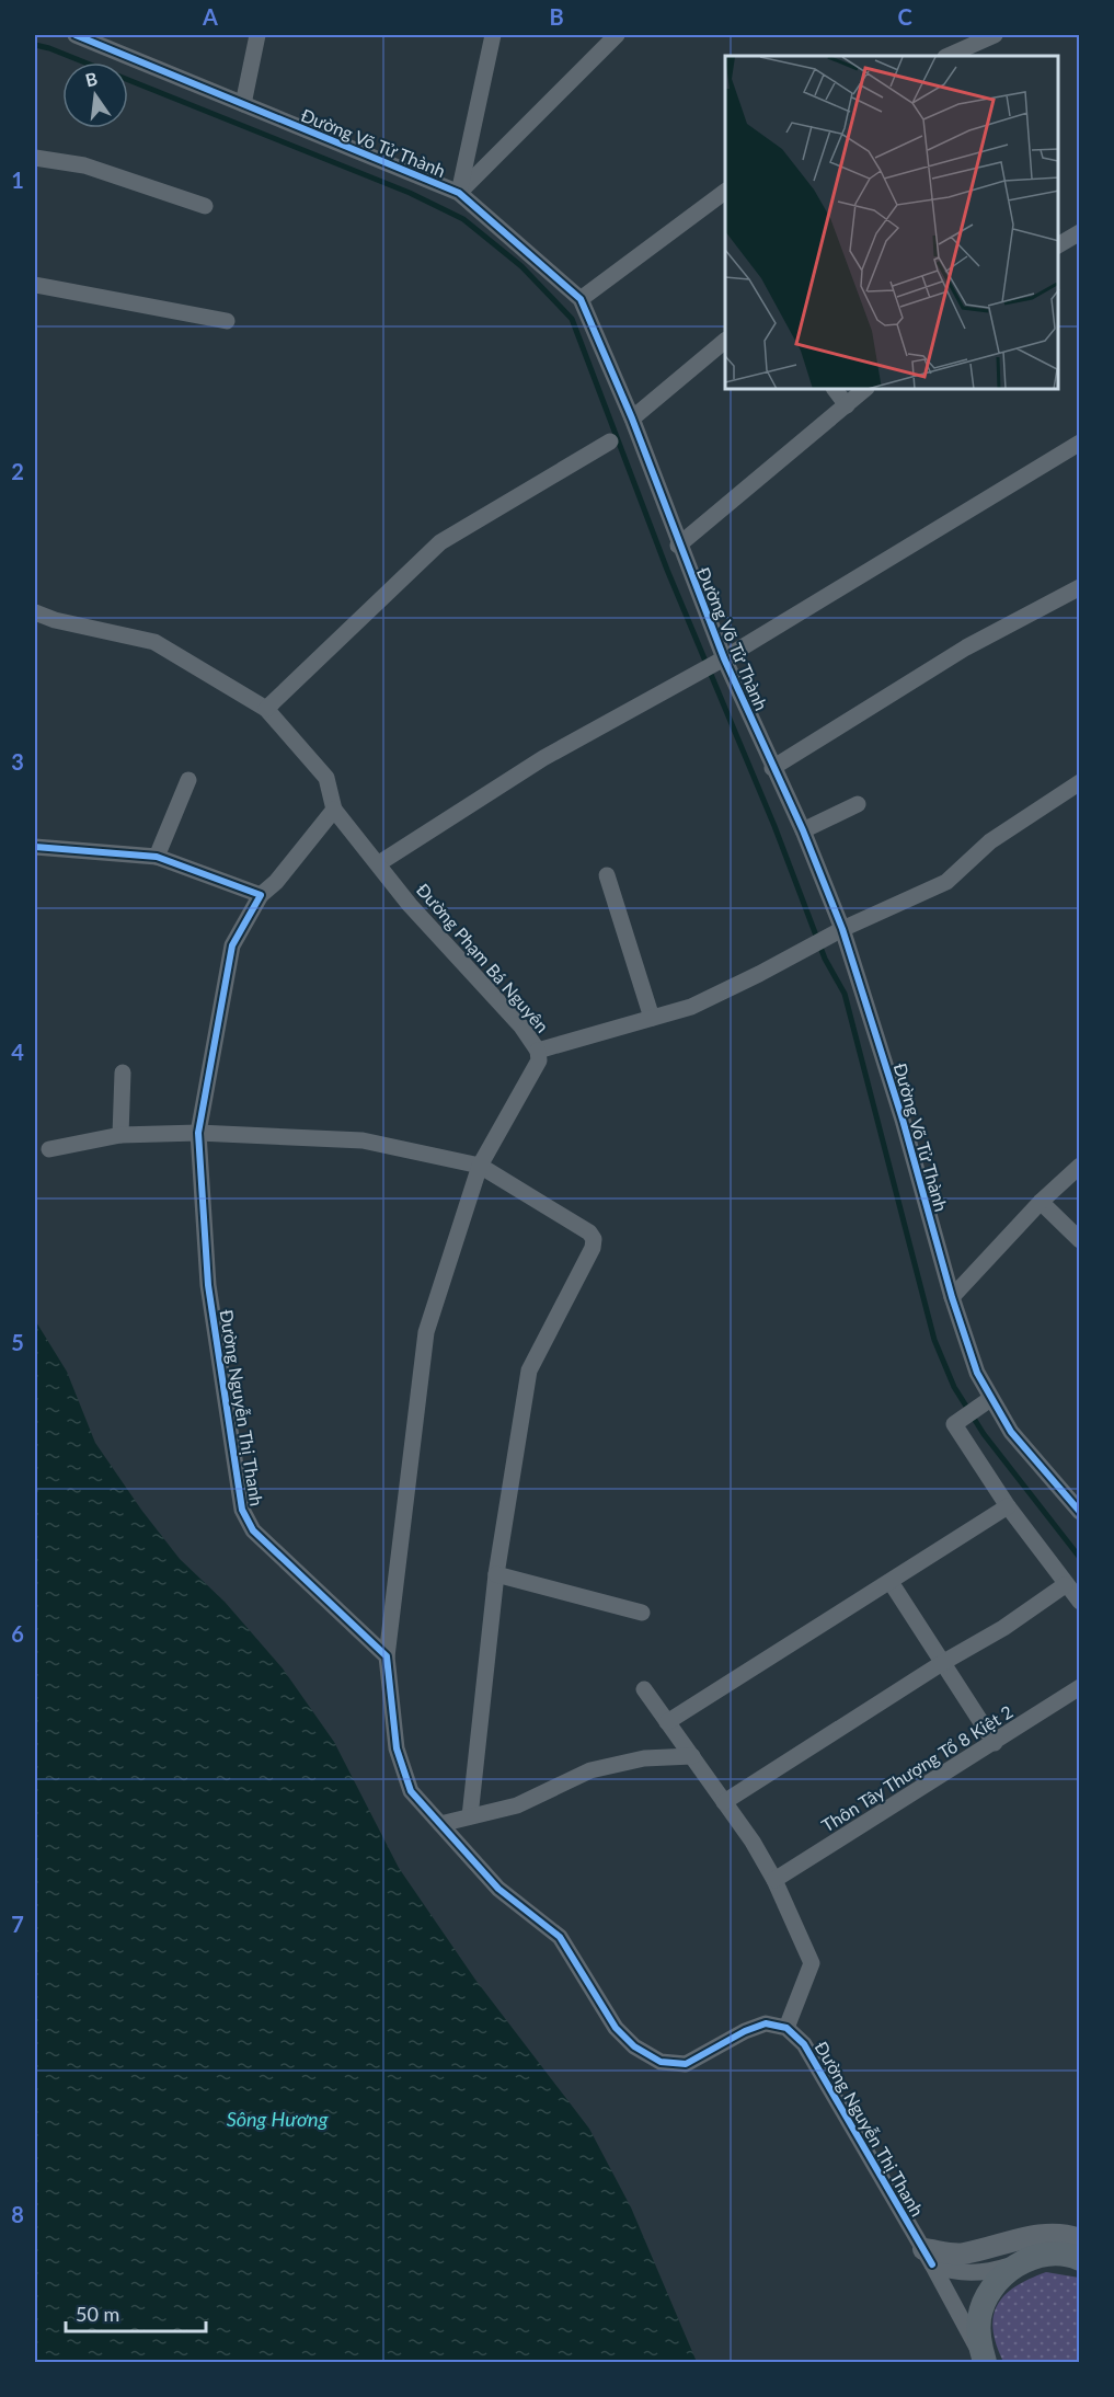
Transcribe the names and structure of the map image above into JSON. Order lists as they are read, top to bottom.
{
  "streets": {
    "street": [
      "Đường Võ Tử Thành",
      "Đường Phạm Bá Nguyên",
      "Đường Nguyễn Thị Thanh",
      "Thôn Tây Thượng Tổ 8 Kiệt 2"
    ]
  },
  "crossings": [
    ["Đường Võ Tử Thành", "Đường Phạm Bá Nguyên"]
  ],
  "water": ["Sông Hương"],
  "scale_bar": "50 m",
  "north": "top",
  "grid": {
    "columns": ["A", "B", "C"],
    "rows": [
      "1",
      "2",
      "3",
      "4",
      "5",
      "6",
      "7",
      "8"
    ]
  }
}
